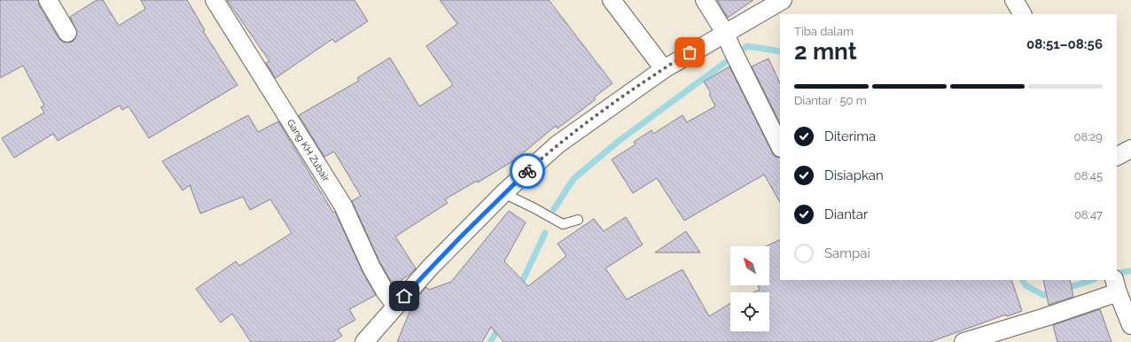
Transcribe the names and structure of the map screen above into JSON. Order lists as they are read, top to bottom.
{
  "streets": {
    "street": ["Gang KH Zubair"]
  },
  "north": "top left",
  "page": {
    "heading": ["2 mnt", "Tiba dalam", "08:51–08:56"],
    "bar": "Diantar · 50 m",
    "list": [
      ["Diterima", "08:29"],
      ["Disiapkan", "08:45"],
      ["Diantar", "08:47"],
      "Sampai"
    ]
  }
}
